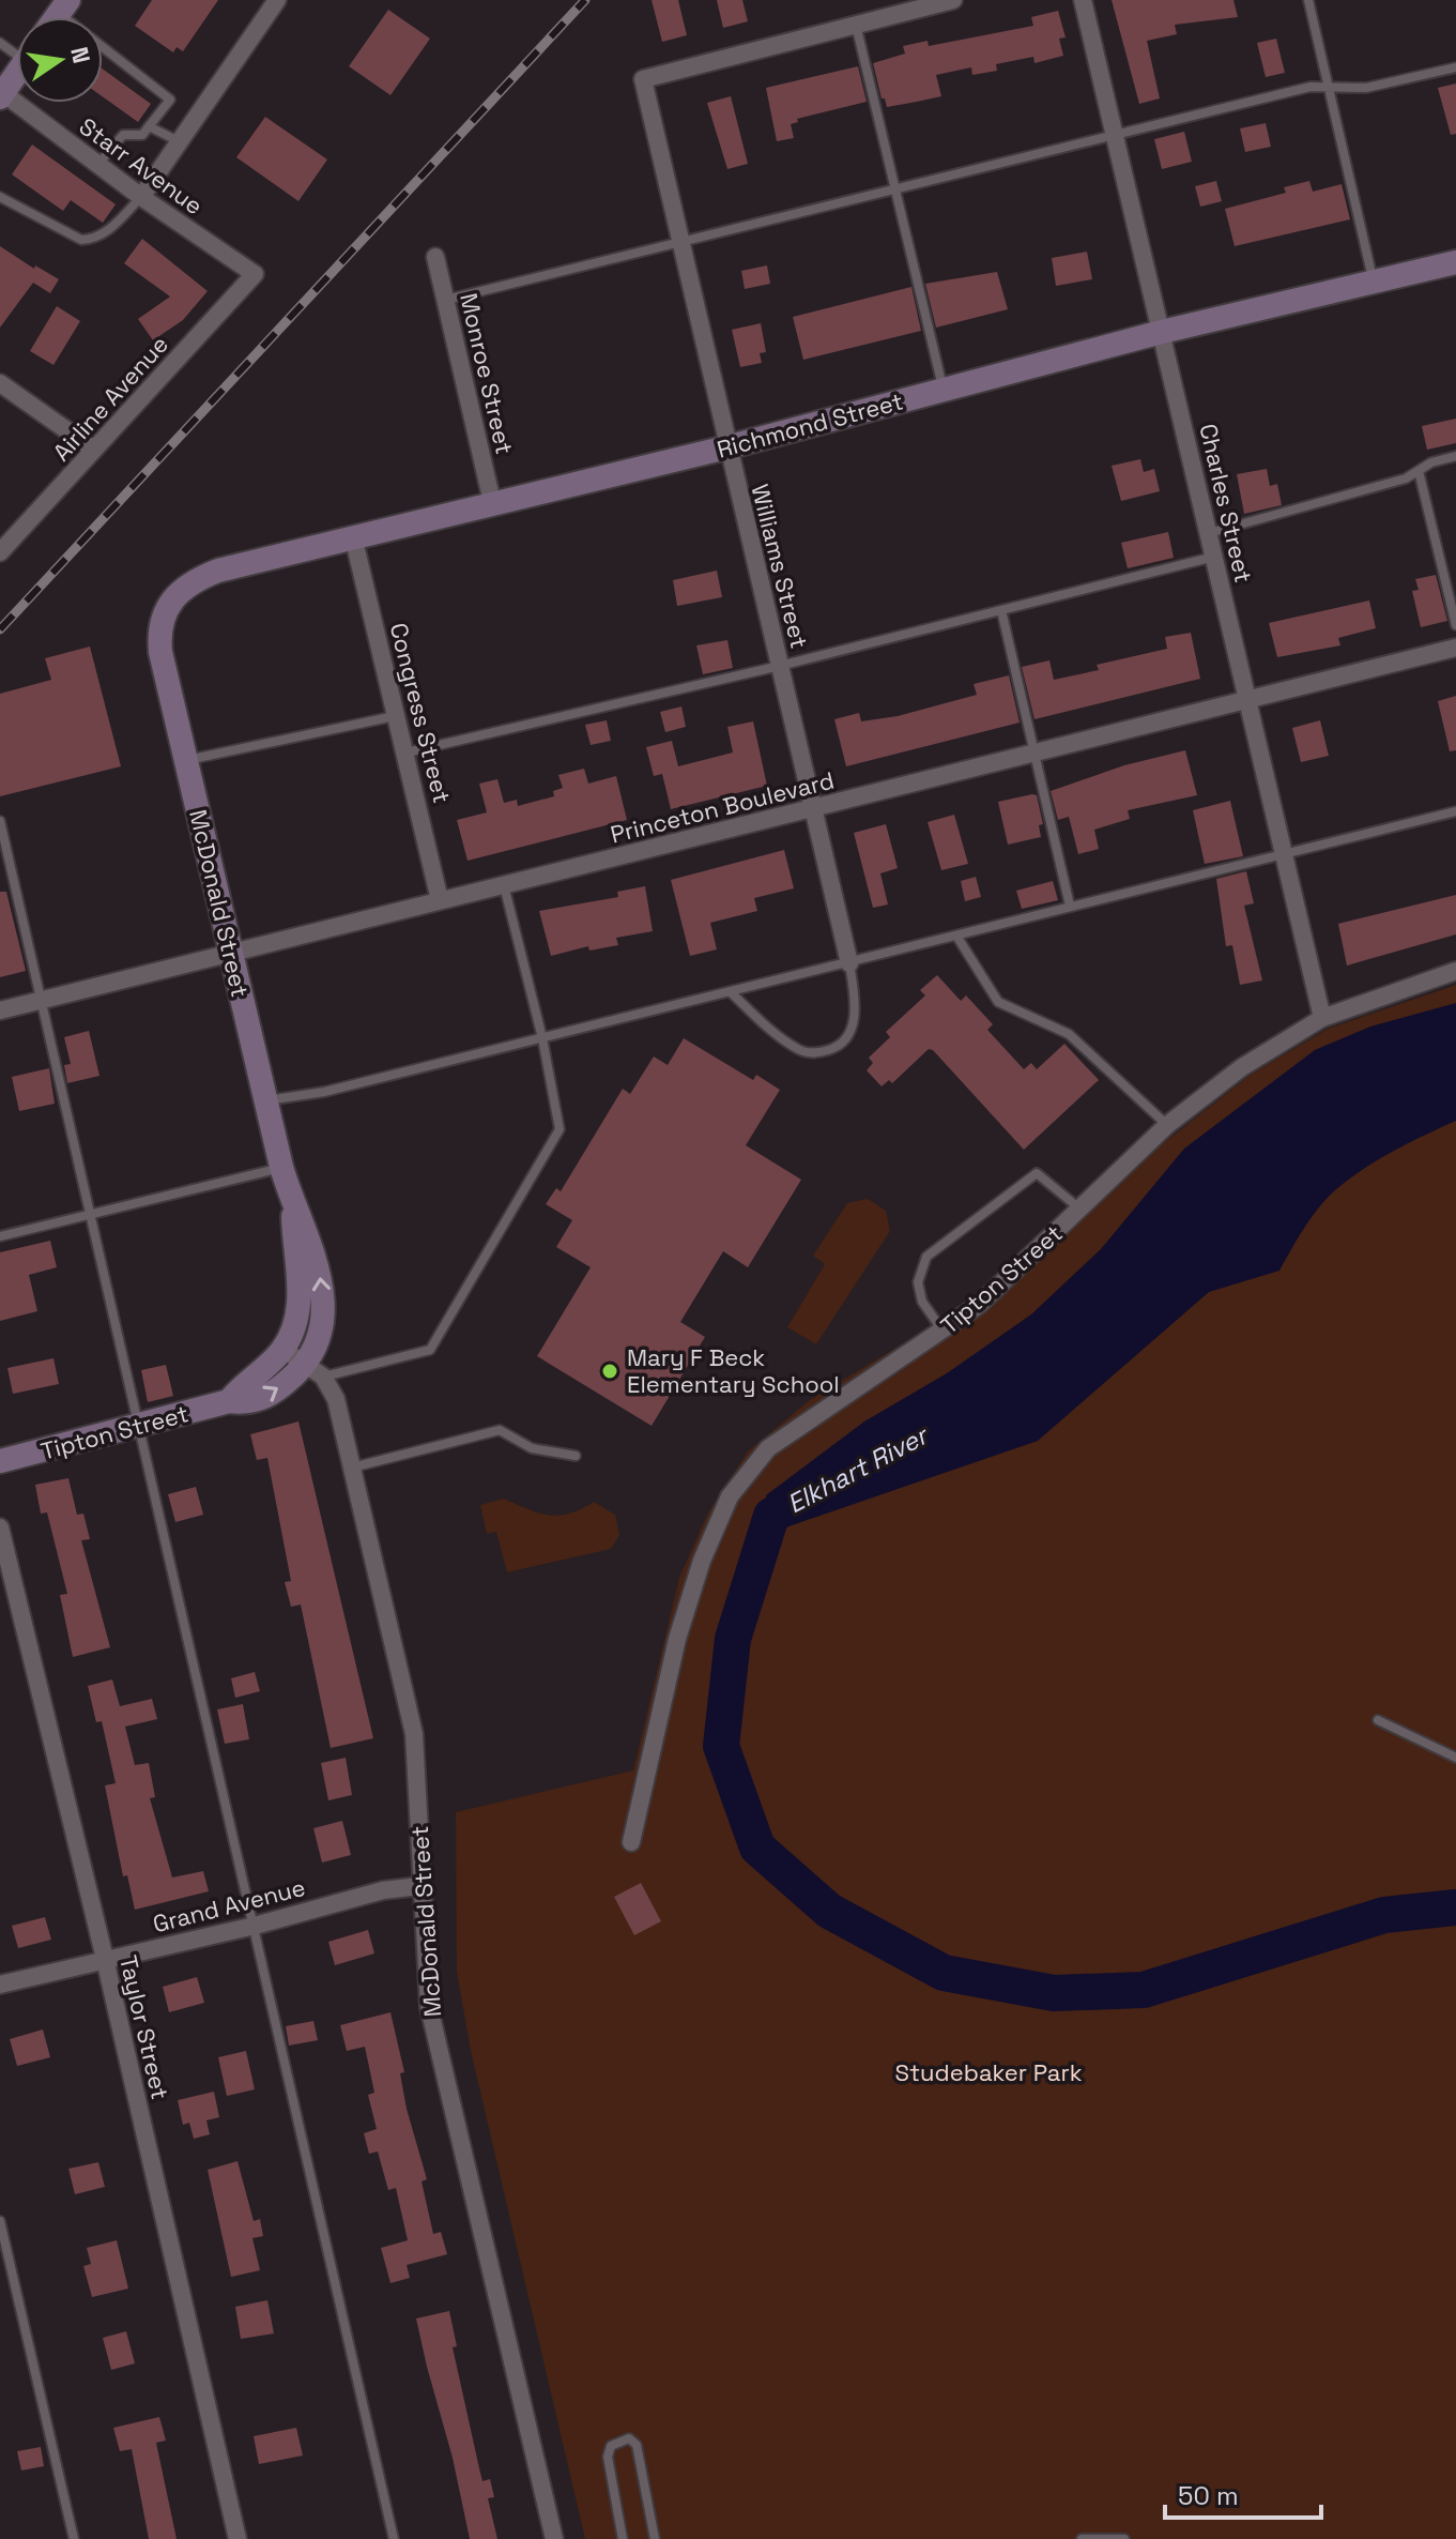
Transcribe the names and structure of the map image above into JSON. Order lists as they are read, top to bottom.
{
  "streets": {
    "street": [
      "Starr Avenue",
      "Monroe Street",
      "Airline Avenue",
      "Richmond Street",
      "Charles Street",
      "Williams Street",
      "Congress Street",
      "Princeton Boulevard",
      "McDonald Street",
      "Tipton Street",
      "Grand Avenue",
      "Taylor Street"
    ]
  },
  "crossings": [
    ["Starr Avenue", "Airline Avenue"],
    ["Monroe Street", "Richmond Street"],
    ["Richmond Street", "Charles Street"],
    ["Richmond Street", "Williams Street"],
    ["Richmond Street", "Congress Street"],
    ["Richmond Street", "McDonald Street"],
    ["Charles Street", "Princeton Boulevard"],
    ["Charles Street", "Tipton Street"],
    ["Williams Street", "Princeton Boulevard"],
    ["Congress Street", "Princeton Boulevard"],
    ["Princeton Boulevard", "McDonald Street"],
    ["McDonald Street", "Tipton Street"],
    ["McDonald Street", "Grand Avenue"],
    ["Grand Avenue", "Taylor Street"]
  ],
  "water": ["Elkhart River"],
  "parks": ["Studebaker Park"],
  "places": ["Mary F Beck Elementary School"],
  "scale_bar": "50 m",
  "north": "right"
}
